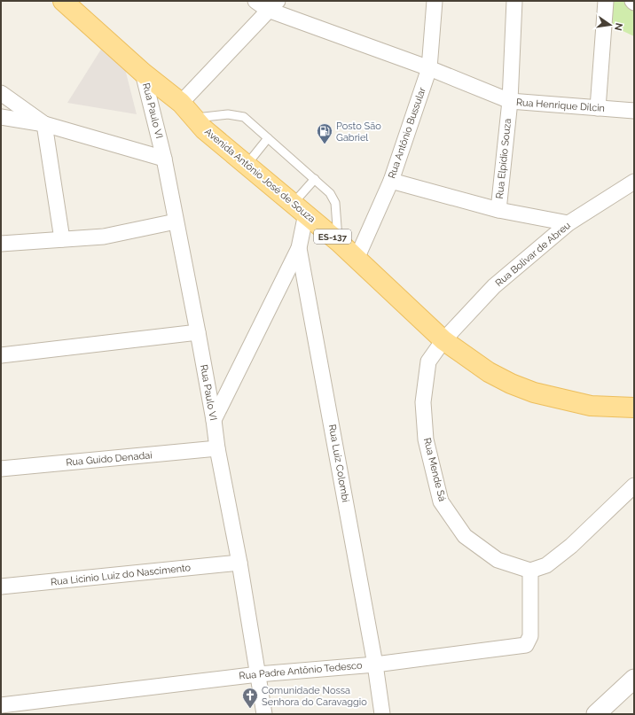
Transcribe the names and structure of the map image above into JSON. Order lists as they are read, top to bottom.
{
  "streets": {
    "main road": ["Avenida Antônio José de Souza", "ES-137"],
    "street": [
      "Rua Henrique Dilcin",
      "Rua Paulo VI",
      "Rua Antônio Bussular",
      "Rua Elpídio Souza",
      "Rua Bolivar de Abreu",
      "Rua Guido Denadai",
      "Rua Luiz Colombi",
      "Rua Mende Sá",
      "Rua Licinio Luiz do Nascimento",
      "Rua Padre Antônio Tedesco"
    ]
  },
  "crossings": [
    ["Rua Henrique Dilcin", "Rua Antônio Bussular"],
    ["Rua Henrique Dilcin", "Rua Elpídio Souza"],
    ["Rua Paulo VI", "Avenida Antônio José de Souza"],
    ["Rua Paulo VI", "Rua Guido Denadai"],
    ["Rua Paulo VI", "Rua Licinio Luiz do Nascimento"],
    ["Rua Paulo VI", "Rua Padre Antônio Tedesco"],
    ["Rua Antônio Bussular", "Avenida Antônio José de Souza"],
    ["Avenida Antônio José de Souza", "Rua Bolivar de Abreu"],
    ["Avenida Antônio José de Souza", "Rua Luiz Colombi"],
    ["Avenida Antônio José de Souza", "Rua Mende Sá"],
    ["Rua Bolivar de Abreu", "Rua Mende Sá"],
    ["Rua Luiz Colombi", "Rua Padre Antônio Tedesco"],
    ["Rua Mende Sá", "Rua Padre Antônio Tedesco"]
  ],
  "places": {
    "fuel station": ["Posto São Gabriel"],
    "church": ["Comunidade Nossa Senhora do Caravaggio"]
  },
  "north": "right"
}
